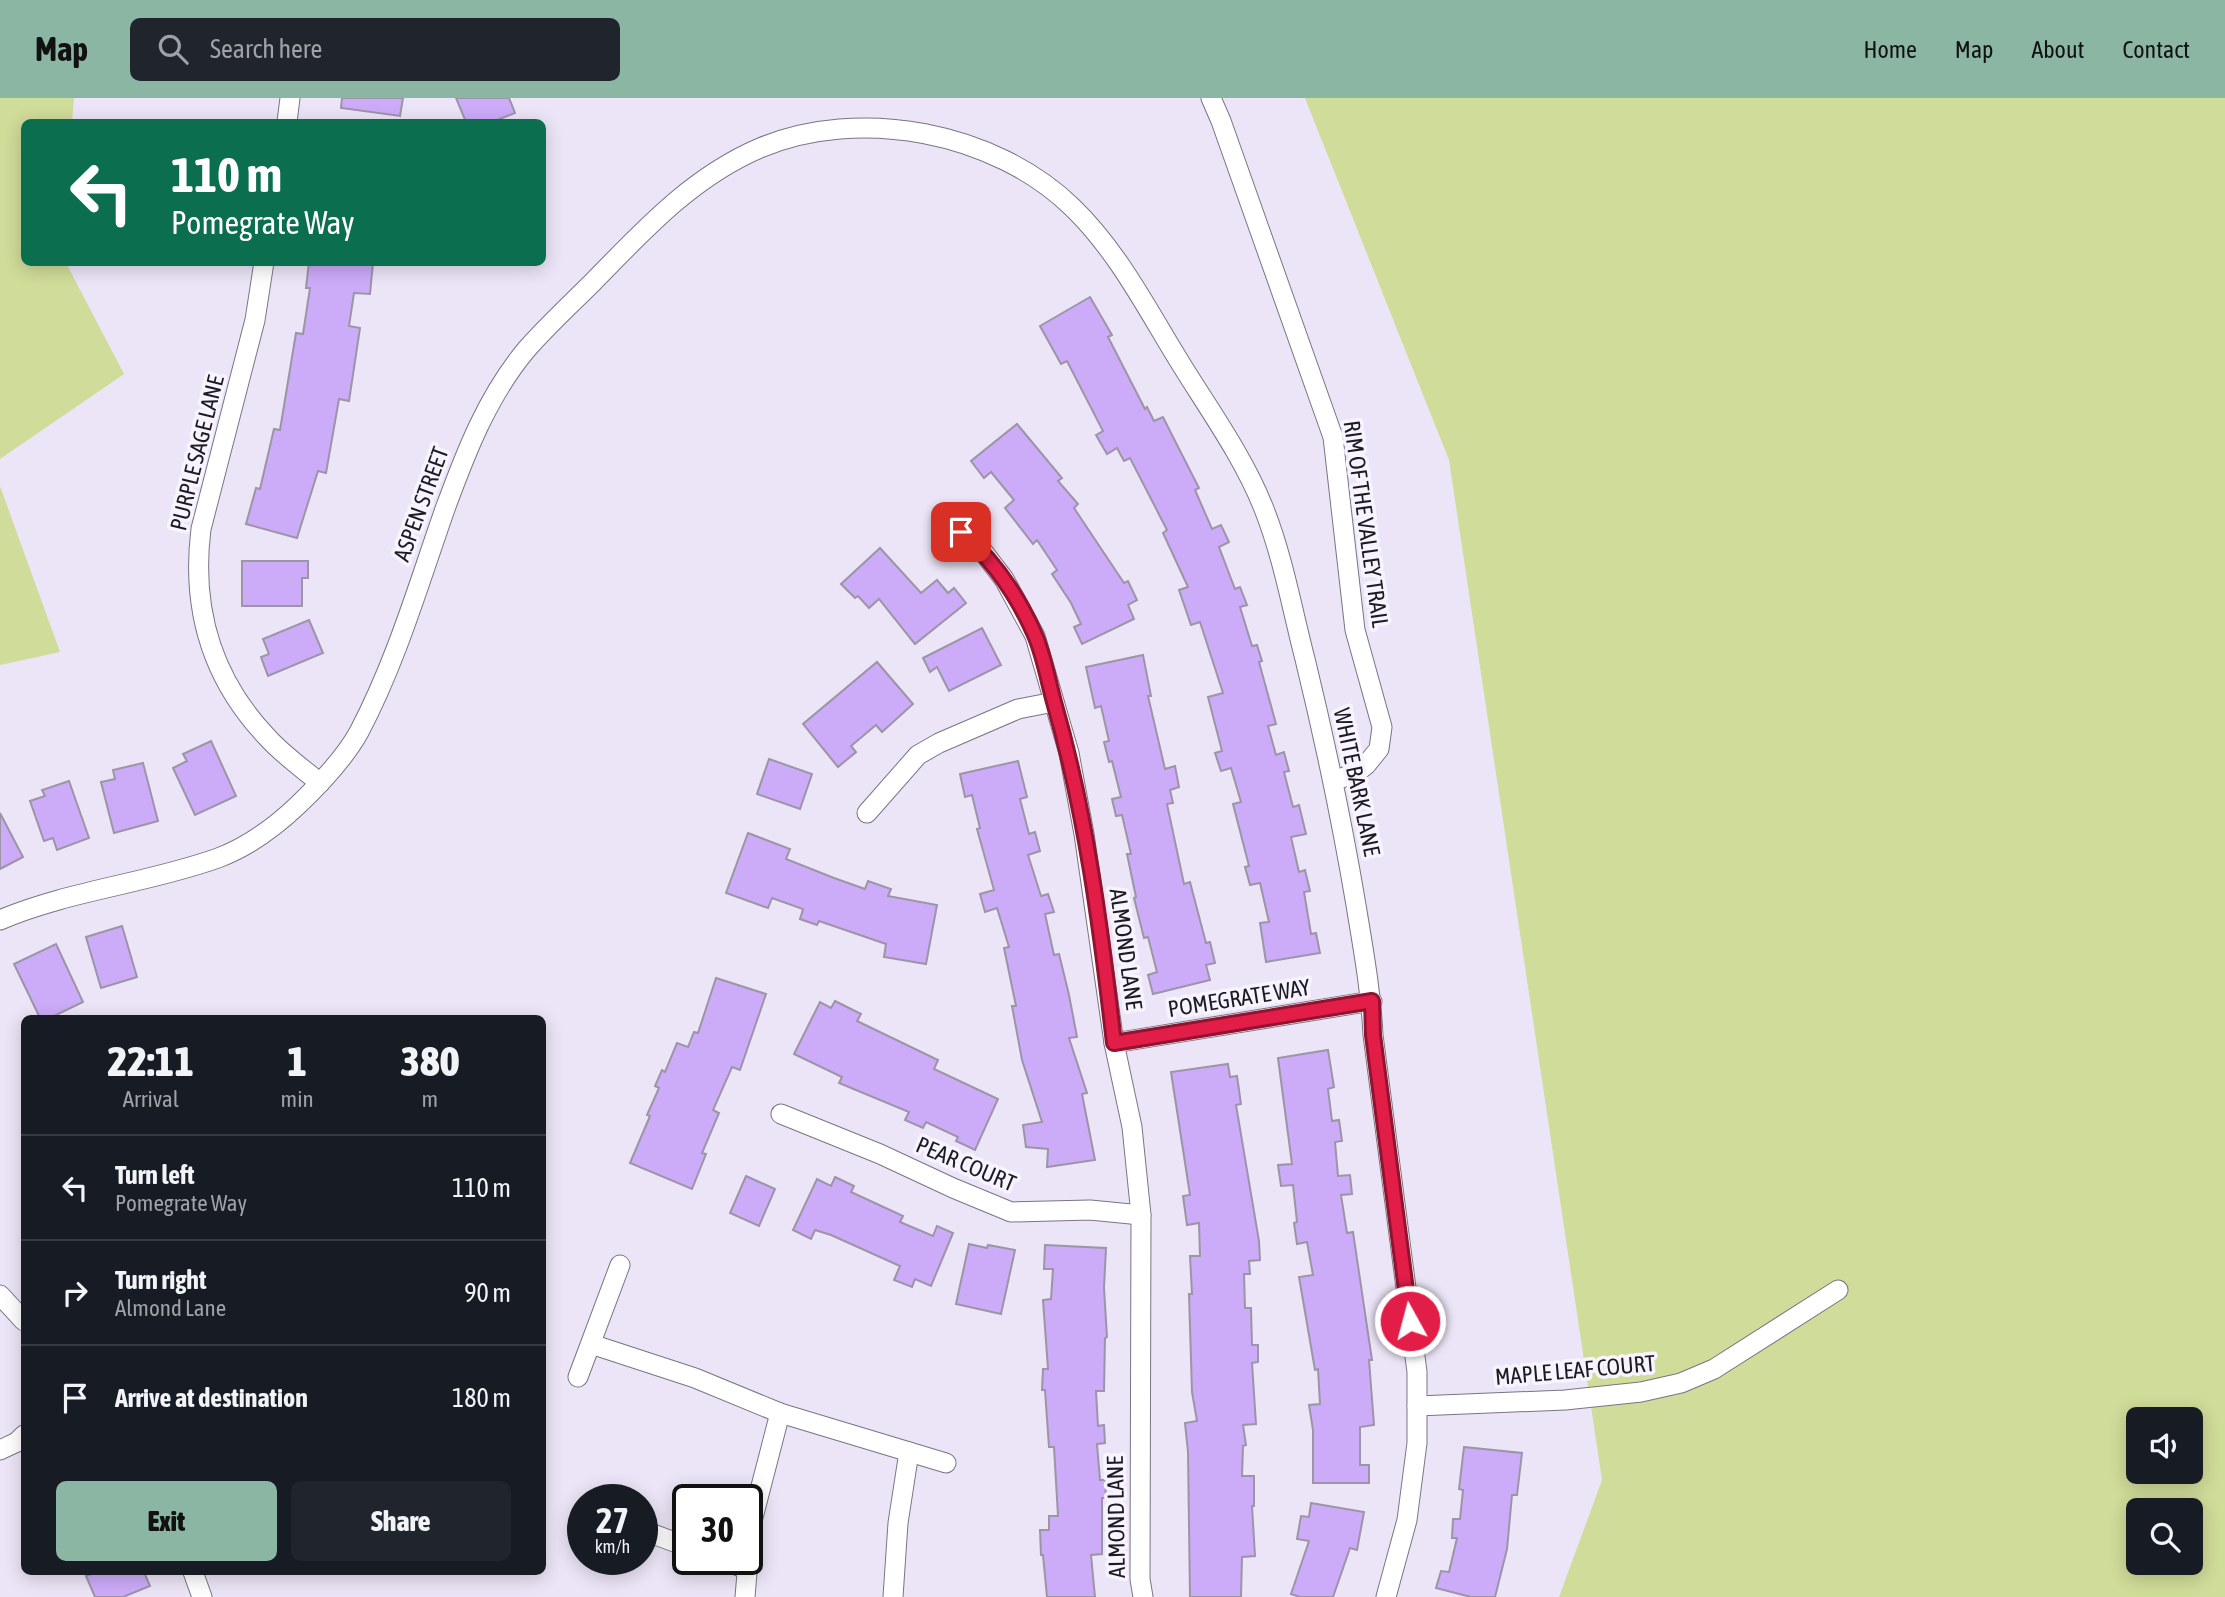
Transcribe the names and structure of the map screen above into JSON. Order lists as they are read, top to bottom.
{
  "streets": {
    "street": [
      "PURPLE SAGE LANE",
      "ASPEN STREET",
      "RIM OF THE VALLEY TRAIL",
      "WHITE BARK LANE",
      "ALMOND LANE",
      "POMEGRATE WAY",
      "PEAR COURT",
      "MAPLE LEAF COURT"
    ]
  },
  "crossings": [
    ["PURPLE SAGE LANE", "ASPEN STREET"],
    ["ASPEN STREET", "WHITE BARK LANE"],
    ["RIM OF THE VALLEY TRAIL", "WHITE BARK LANE"],
    ["WHITE BARK LANE", "POMEGRATE WAY"],
    ["WHITE BARK LANE", "MAPLE LEAF COURT"],
    ["ALMOND LANE", "POMEGRATE WAY"],
    ["ALMOND LANE", "PEAR COURT"]
  ],
  "page": {
    "header": "Map",
    "search": "Search here",
    "nav": [
      "Home",
      "Map",
      "About",
      "Contact"
    ],
    "turn": ["110 m", "Pomegrate Way"],
    "eta": [
      "22:11",
      "Arrival",
      "1",
      "min",
      "380",
      "m"
    ],
    "list": [
      {
        "name": "Turn left",
        "note": "Pomegrate Way",
        "value": "110 m"
      },
      {
        "name": "Turn right",
        "note": "Almond Lane",
        "value": "90 m"
      },
      {
        "name": "Arrive at destination",
        "value": "180 m"
      }
    ],
    "buttons": ["Exit", "Share"],
    "speed": "27 km/h",
    "limit": "30"
  }
}
